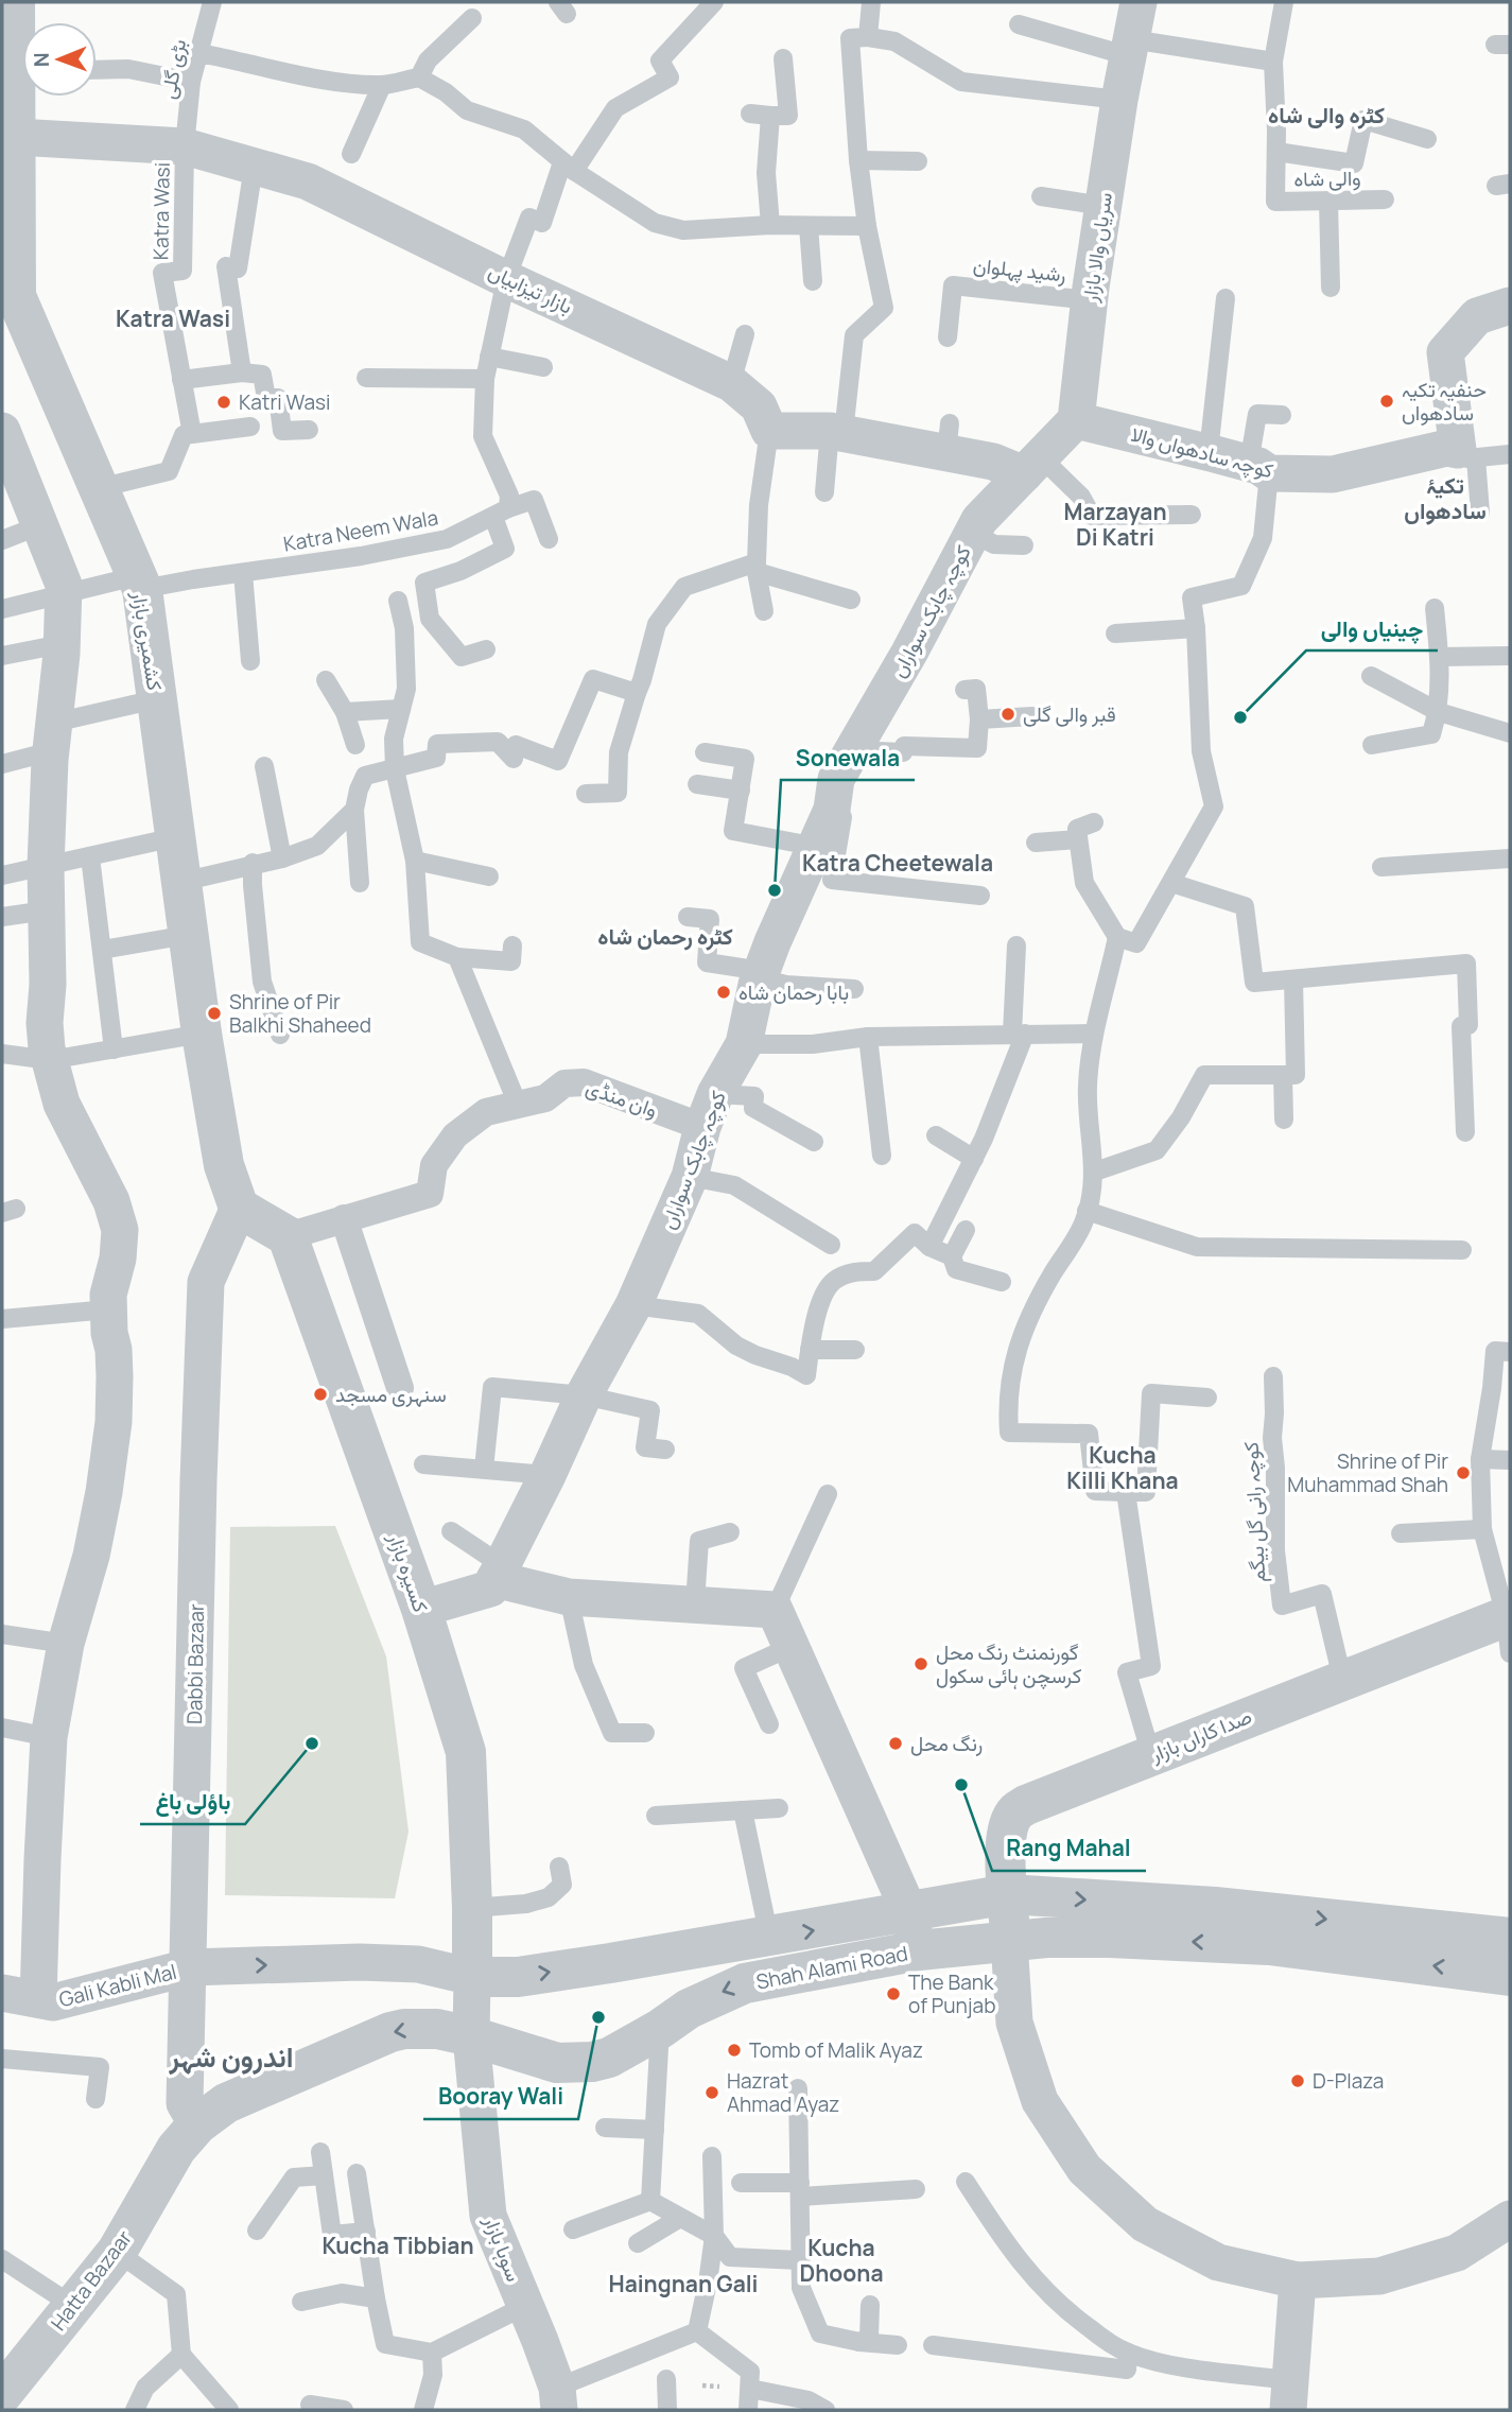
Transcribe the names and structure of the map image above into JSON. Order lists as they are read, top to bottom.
{
  "streets": {
    "street": [
      "سریاں والا بازار",
      "بازار تیزابیاں",
      "کوچہ سادھواں والا",
      "کوچہ چابک سواراں",
      "کشمیری بازار",
      "وان منڈی",
      "کسیرہ بازار",
      "Dabbi Bazaar",
      "صدا کاراں بازار",
      "Shah Alami Road",
      "Gali Kabli Mal",
      "سوہا بازار",
      "Hatta Bazaar"
    ],
    "lane": [
      "بڑی گلی",
      "والی شاہ",
      "Katra Wasi",
      "رشید پہلوان",
      "Katra Neem Wala",
      "کوچہ رانی گل بیگم"
    ]
  },
  "crossings": [
    ["بڑی گلی", "Katra Wasi"],
    ["بڑی گلی", "بازار تیزابیاں"],
    ["Katra Wasi", "بازار تیزابیاں"],
    ["سریاں والا بازار", "رشید پہلوان"],
    ["سریاں والا بازار", "کوچہ سادھواں والا"],
    ["بازار تیزابیاں", "کشمیری بازار"],
    ["Katra Neem Wala", "کشمیری بازار"],
    ["کوچہ چابک سواراں", "وان منڈی"],
    ["کشمیری بازار", "Dabbi Bazaar"],
    ["وان منڈی", "کسیرہ بازار"],
    ["کوچہ رانی گل بیگم", "صدا کاراں بازار"],
    ["کسیرہ بازار", "Shah Alami Road"],
    ["کسیرہ بازار", "سوہا بازار"],
    ["Dabbi Bazaar", "Shah Alami Road"],
    ["Dabbi Bazaar", "Gali Kabli Mal"],
    ["Dabbi Bazaar", "Hatta Bazaar"],
    ["صدا کاراں بازار", "Shah Alami Road"],
    ["Shah Alami Road", "Gali Kabli Mal"],
    ["Shah Alami Road", "سوہا بازار"],
    ["Shah Alami Road", "Hatta Bazaar"]
  ],
  "districts": [
    "کٹرہ والی شاہ",
    "Katra Wasi",
    "تکیۂ سادھواں",
    "Marzayan Di Katri",
    "Katra Cheetewala",
    "کٹرہ رحمان شاہ",
    "Kucha Killi Khana",
    "اندرون شہر",
    "Kucha Tibbian",
    "Kucha Dhoona",
    "Haingnan Gali"
  ],
  "places": [
    "حنفیہ تکیہ سادھواں",
    "Katri Wasi",
    "قبر والی گلی",
    "چینیاں والی",
    "Sonewala",
    "بابا رحمان شاہ",
    "Shrine of Pir Balkhi Shaheed",
    "سنہری مسجد",
    "Shrine of Pir Muhammad Shah",
    "گورنمنٹ رنگ محل کرسچن ہائی سکول",
    "باؤلی باغ",
    "رنگ محل",
    "Rang Mahal",
    "The Bank of Punjab",
    "Booray Wali",
    "Tomb of Malik Ayaz",
    "D-Plaza",
    "Hazrat Ahmad Ayaz"
  ],
  "north": "left"
}
